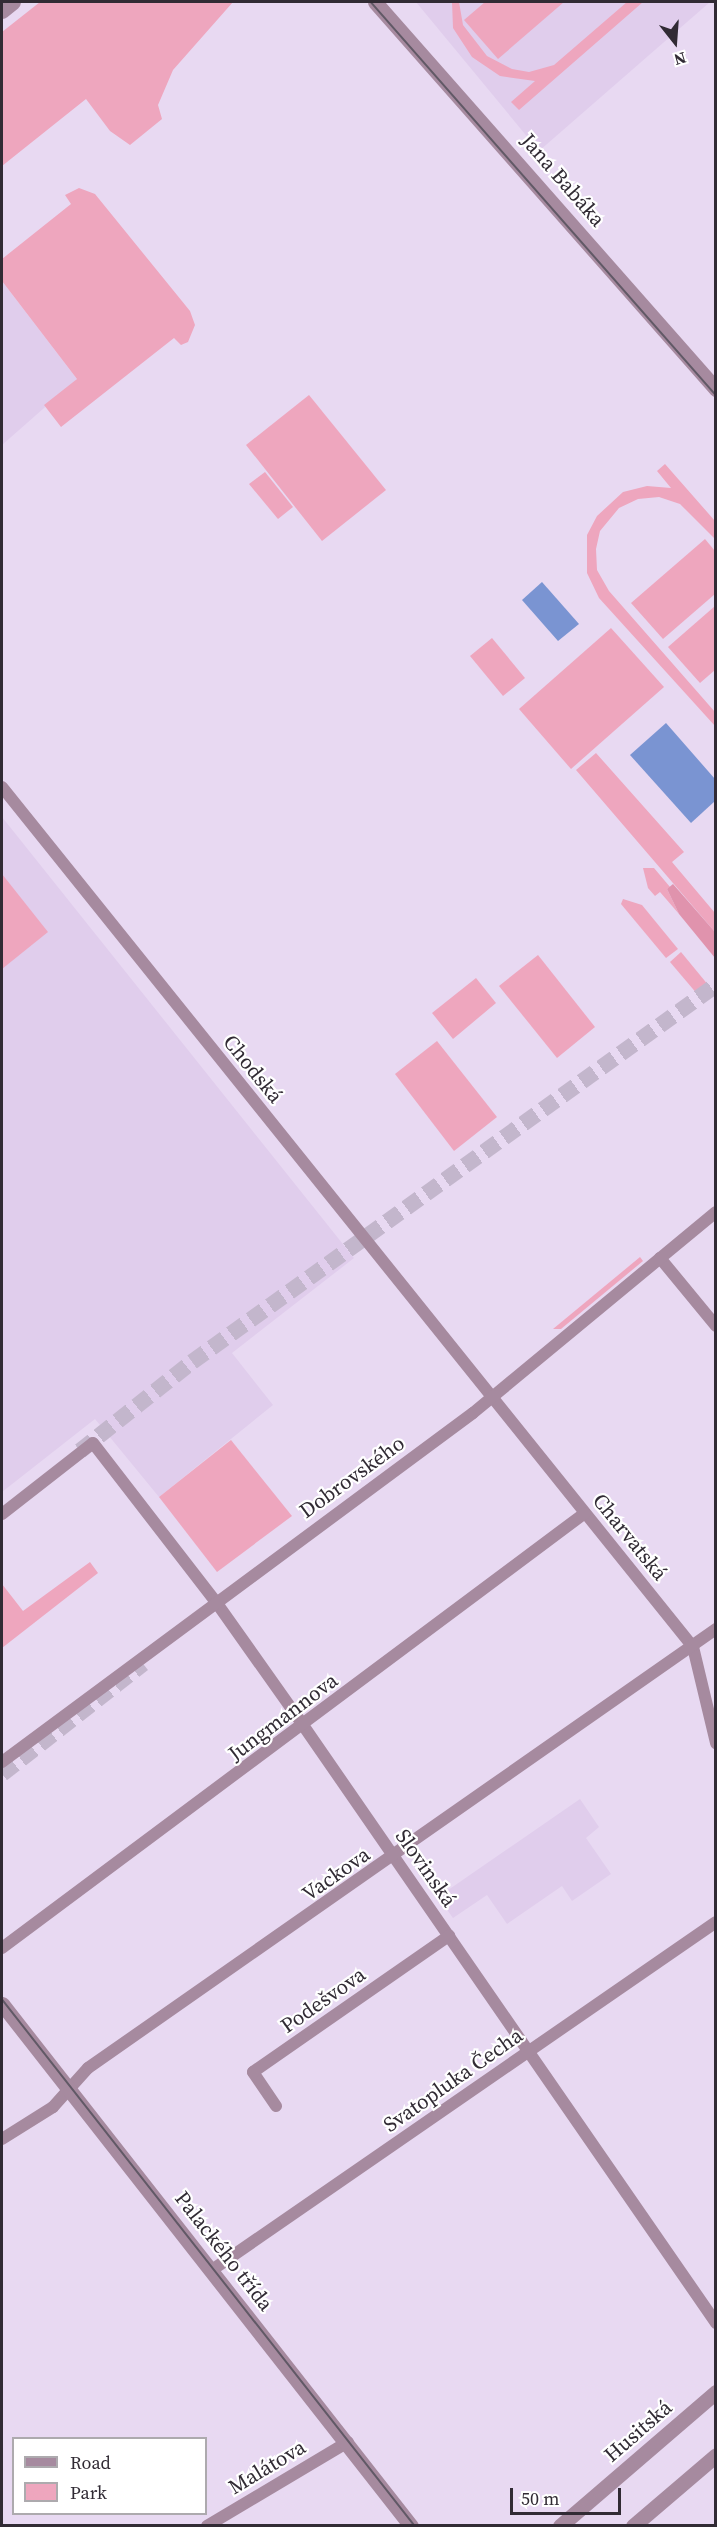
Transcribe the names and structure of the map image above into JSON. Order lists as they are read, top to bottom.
{
  "streets": {
    "street": [
      "Jana Babáka",
      "Chodská",
      "Dobrovského",
      "Charvatská",
      "Jungmannova",
      "Slovinská",
      "Vackova",
      "Podešvova",
      "Svatopluka Čecha",
      "Palackého třída",
      "Husitská",
      "Malátova"
    ]
  },
  "crossings": [
    ["Chodská", "Charvatská"],
    ["Dobrovského", "Charvatská"],
    ["Dobrovského", "Slovinská"],
    ["Charvatská", "Jungmannova"],
    ["Charvatská", "Vackova"],
    ["Jungmannova", "Slovinská"],
    ["Slovinská", "Vackova"],
    ["Slovinská", "Podešvova"],
    ["Slovinská", "Svatopluka Čecha"],
    ["Vackova", "Palackého třída"],
    ["Svatopluka Čecha", "Palackého třída"],
    ["Palackého třída", "Malátova"]
  ],
  "legend": ["Road", "Park"],
  "scale_bar": "50 m",
  "north": "bottom"
}
